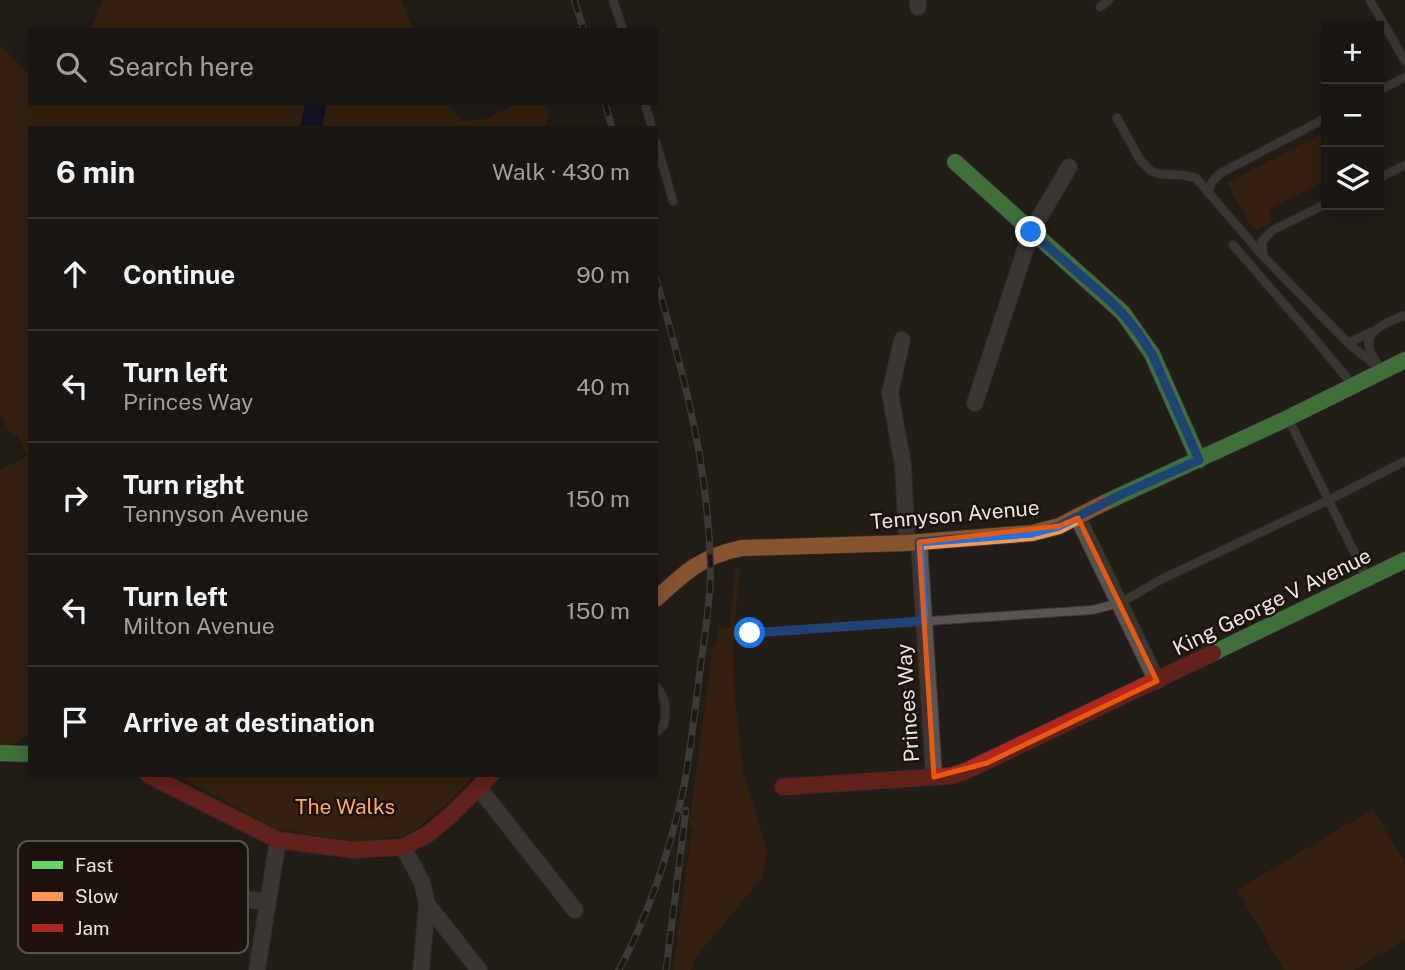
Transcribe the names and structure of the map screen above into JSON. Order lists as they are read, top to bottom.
{
  "streets": {
    "main road": ["Tennyson Avenue", "King George V Avenue"],
    "street": ["Princes Way"]
  },
  "crossings": [
    ["Tennyson Avenue", "King George V Avenue"],
    ["Tennyson Avenue", "Princes Way"],
    ["King George V Avenue", "Princes Way"]
  ],
  "parks": ["The Walks"],
  "legend": ["Fast", "Slow", "Jam"],
  "page": {
    "map_buttons": ["+", "−"],
    "search": "Search here",
    "heading": ["6 min", "Walk · 430 m"],
    "list": [
      ["Continue", "90 m"],
      ["Turn left", "Princes Way", "40 m"],
      ["Turn right", "Tennyson Avenue", "150 m"],
      ["Turn left", "Milton Avenue", "150 m"],
      "Arrive at destination"
    ]
  }
}
